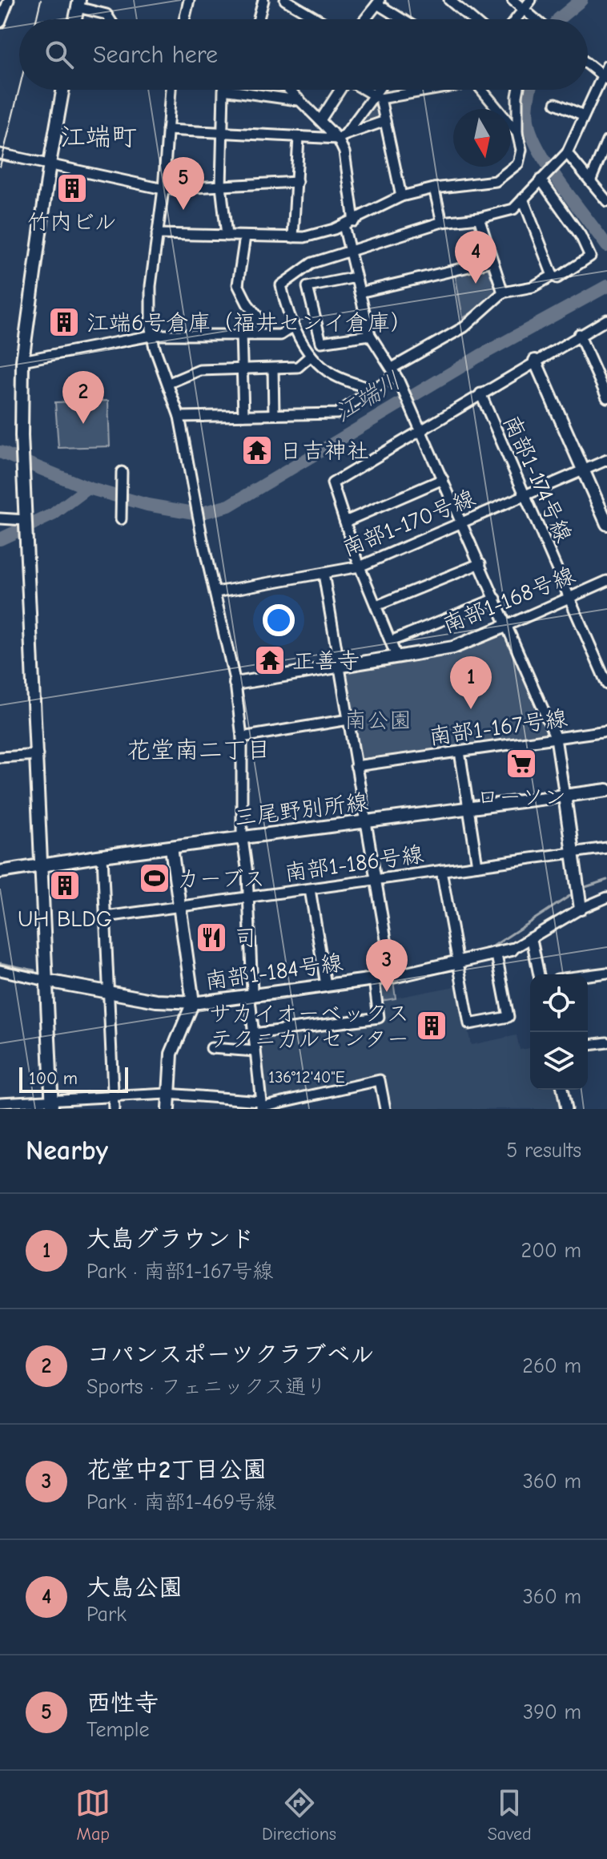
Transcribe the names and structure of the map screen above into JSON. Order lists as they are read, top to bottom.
{
  "streets": {
    "main road": ["南部1-168号線", "三尾野別所線", "南部1-184号線"],
    "street": [
      "南部1-174号線",
      "南部1-170号線",
      "南部1-167号線",
      "南部1-186号線"
    ]
  },
  "crossings": [
    ["南部1-174号線", "南部1-170号線"],
    ["南部1-174号線", "南部1-168号線"]
  ],
  "districts": ["江端町", "花堂南二丁目"],
  "water": ["江端川"],
  "parks": ["南公園"],
  "places": {
    "building": [
      "竹内ビル",
      "江端6号倉庫（福井センイ倉庫）",
      "UH BLDG",
      "サカイオーベックス テクニカルセンター"
    ],
    "temple": ["日吉神社", "正善寺"],
    "supermarket": ["ローソン"],
    "sports": ["カーブス"],
    "restaurant": ["司"]
  },
  "scale_bar": "100 m",
  "north": "bottom",
  "page": {
    "search": "Search here",
    "pins": [
      "5",
      "4",
      "2",
      "1",
      "3"
    ],
    "scale": "100 m",
    "heading": ["Nearby", "5 results"],
    "list": [
      {
        "mark": "1",
        "name": "大島グラウンド",
        "note": "Park · 南部1-167号線",
        "value": "200 m"
      },
      {
        "mark": "2",
        "name": "コパンスポーツクラブベル",
        "note": "Sports · フェニックス通り",
        "value": "260 m"
      },
      {
        "mark": "3",
        "name": "花堂中2丁目公園",
        "note": "Park · 南部1-469号線",
        "value": "360 m"
      },
      {
        "mark": "4",
        "name": "大島公園",
        "note": "Park",
        "value": "360 m"
      },
      {
        "mark": "5",
        "name": "西性寺",
        "note": "Temple",
        "value": "390 m"
      }
    ],
    "nav": ["Map", "Directions", "Saved"]
  },
  "coordinates": ["136°12'40\"E"]
}
